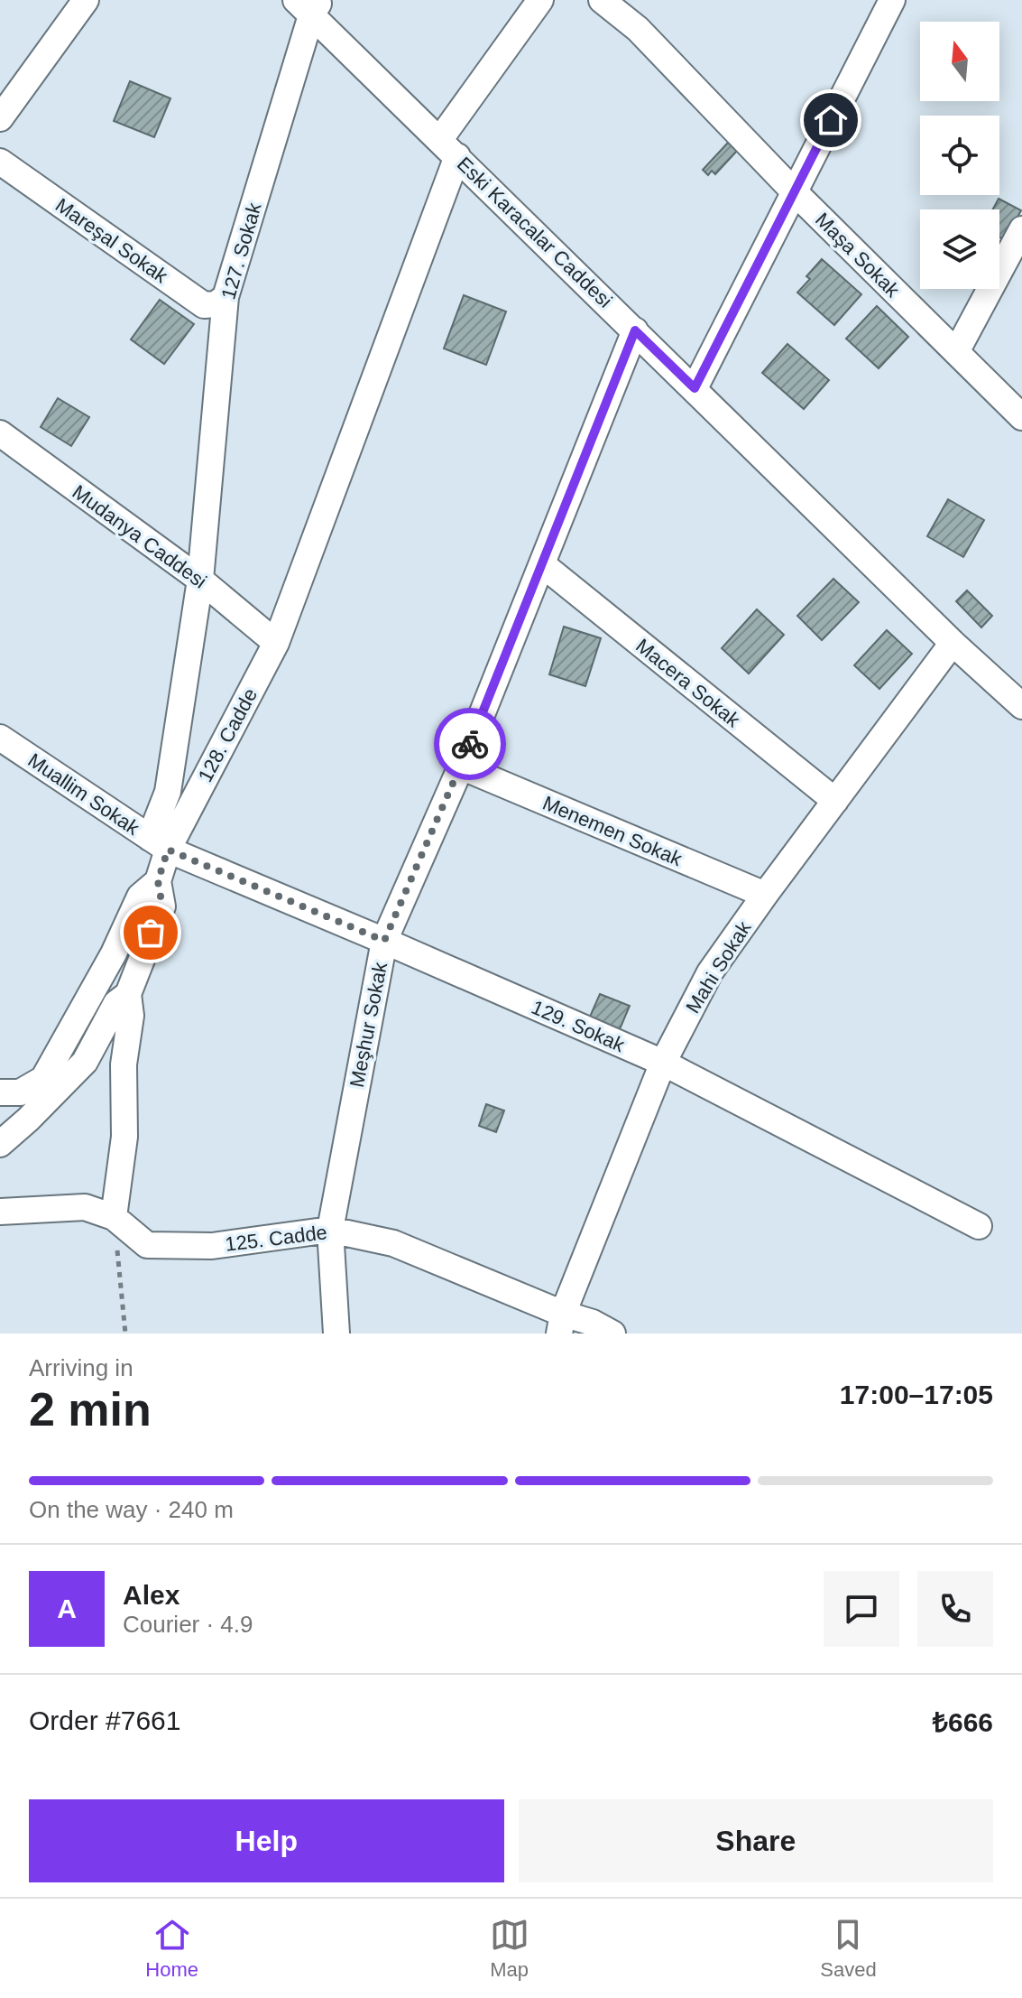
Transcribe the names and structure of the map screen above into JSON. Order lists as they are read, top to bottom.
{
  "streets": {
    "street": [
      "Eski Karacalar Caddesi",
      "Mareşal Sokak",
      "127. Sokak",
      "Maşa Sokak",
      "Mudanya Caddesi",
      "Macera Sokak",
      "128. Cadde",
      "Muallim Sokak",
      "Menemen Sokak",
      "Mahi Sokak",
      "Meşhur Sokak",
      "129. Sokak",
      "125. Cadde"
    ]
  },
  "crossings": [
    ["Eski Karacalar Caddesi", "127. Sokak"],
    ["Eski Karacalar Caddesi", "128. Cadde"],
    ["Eski Karacalar Caddesi", "Mahi Sokak"],
    ["Eski Karacalar Caddesi", "Meşhur Sokak"],
    ["Mareşal Sokak", "127. Sokak"],
    ["127. Sokak", "Mudanya Caddesi"],
    ["127. Sokak", "128. Cadde"],
    ["127. Sokak", "Muallim Sokak"],
    ["127. Sokak", "129. Sokak"],
    ["Mudanya Caddesi", "128. Cadde"],
    ["Macera Sokak", "Mahi Sokak"],
    ["Macera Sokak", "Meşhur Sokak"],
    ["128. Cadde", "Muallim Sokak"],
    ["128. Cadde", "129. Sokak"],
    ["128. Cadde", "125. Cadde"],
    ["Muallim Sokak", "129. Sokak"],
    ["Menemen Sokak", "Mahi Sokak"],
    ["Menemen Sokak", "Meşhur Sokak"],
    ["Mahi Sokak", "129. Sokak"],
    ["Mahi Sokak", "125. Cadde"],
    ["Meşhur Sokak", "129. Sokak"],
    ["Meşhur Sokak", "125. Cadde"]
  ],
  "north": "top",
  "page": {
    "heading": ["2 min", "Arriving in", "17:00–17:05"],
    "panel": [
      "Alex",
      "Courier · 4.9",
      "Order #7661",
      "₺666"
    ],
    "bar": "On the way · 240 m",
    "round": "A",
    "buttons": ["Help", "Share"],
    "tabs": ["Home", "Map", "Saved"]
  }
}
